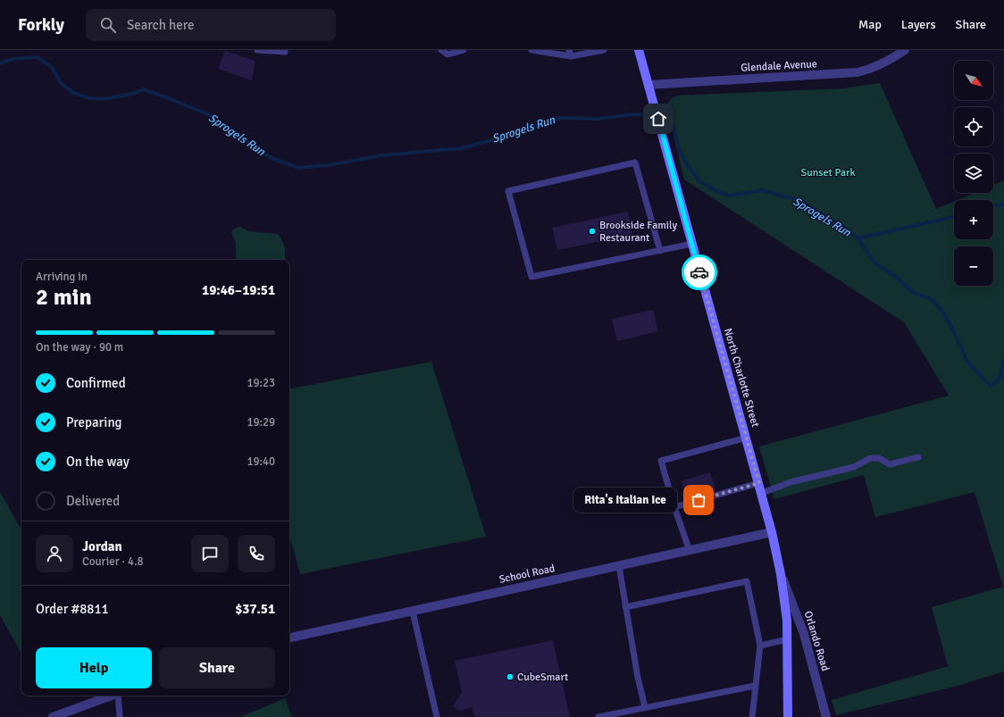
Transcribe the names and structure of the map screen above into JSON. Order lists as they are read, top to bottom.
{
  "streets": {
    "main road": ["North Charlotte Street"],
    "street": ["Glendale Avenue", "School Road", "Orlando Road"]
  },
  "crossings": [
    ["Glendale Avenue", "North Charlotte Street"],
    ["North Charlotte Street", "School Road"],
    ["North Charlotte Street", "Orlando Road"]
  ],
  "water": ["Sprogels Run"],
  "parks": ["Sunset Park"],
  "places": ["Brookside Family Restaurant", "Rita's Italian Ice", "CubeSmart"],
  "north": "bottom right",
  "page": {
    "header": "Forkly",
    "search": "Search here",
    "nav": ["Map", "Layers", "Share"],
    "map_buttons": ["+", "−"],
    "heading": ["2 min", "Arriving in", "19:46–19:51"],
    "panel": [
      "Jordan",
      "Courier · 4.8",
      "Order #8811",
      "$37.51"
    ],
    "bar": "On the way · 90 m",
    "list": [
      ["Confirmed", "19:23"],
      ["Preparing", "19:29"],
      ["On the way", "19:40"],
      "Delivered"
    ],
    "bubble": "Rita's Italian Ice",
    "buttons": ["Help", "Share"]
  }
}
